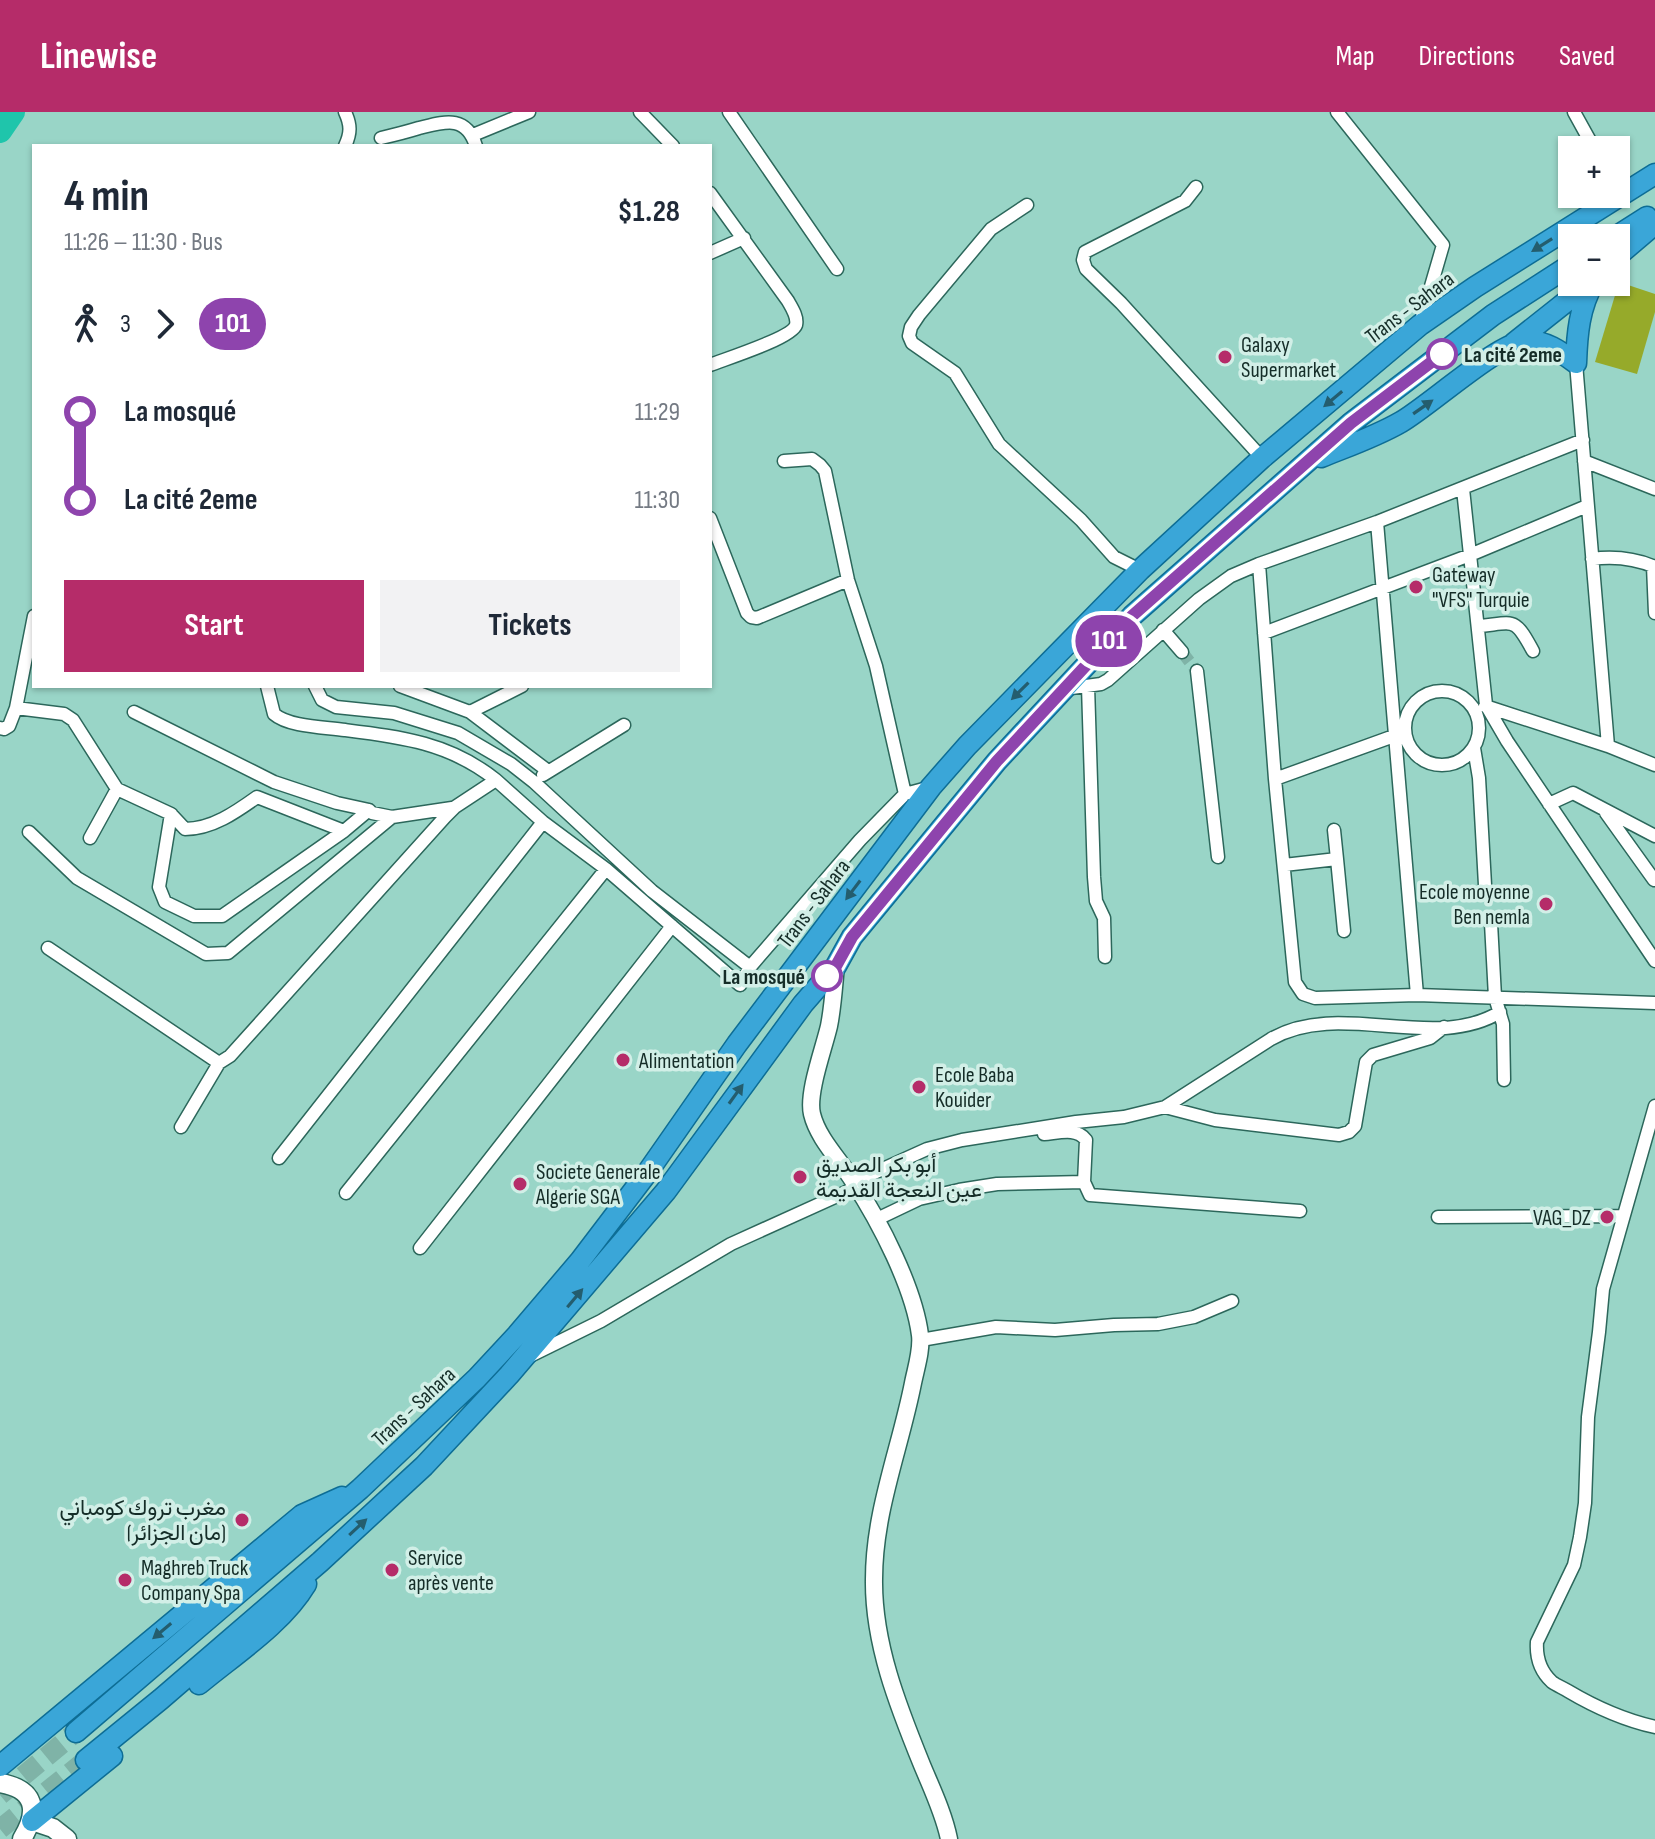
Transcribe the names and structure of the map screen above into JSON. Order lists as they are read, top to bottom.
{
  "streets": {
    "highway": ["Trans - Sahara"]
  },
  "places": [
    "La cité 2eme",
    "Galaxy Supermarket",
    "Gateway \"VFS\" Turquie",
    "Ecole moyenne Ben nemla",
    "La mosqué",
    "Alimentation",
    "Ecole Baba Kouider",
    "أبو بكر الصديق عين النعجة القديمة",
    "Societe Generale Algerie SGA",
    "VAG_DZ",
    "مغرب تروك كومباني (مان الجزائر)",
    "Service après vente",
    "Maghreb Truck Company Spa"
  ],
  "lines": ["bus line 101"],
  "page": {
    "header": "Linewise",
    "nav": ["Map", "Directions", "Saved"],
    "on_map": "101",
    "map_buttons": ["+", "−"],
    "heading": ["4 min", "11:26 – 11:30 · Bus", "$1.28"],
    "legs": ["3", "101"],
    "list": [
      {
        "name": "La mosqué",
        "value": "11:29"
      },
      {
        "name": "La cité 2eme",
        "value": "11:30"
      }
    ],
    "buttons": ["Start", "Tickets"]
  }
}
